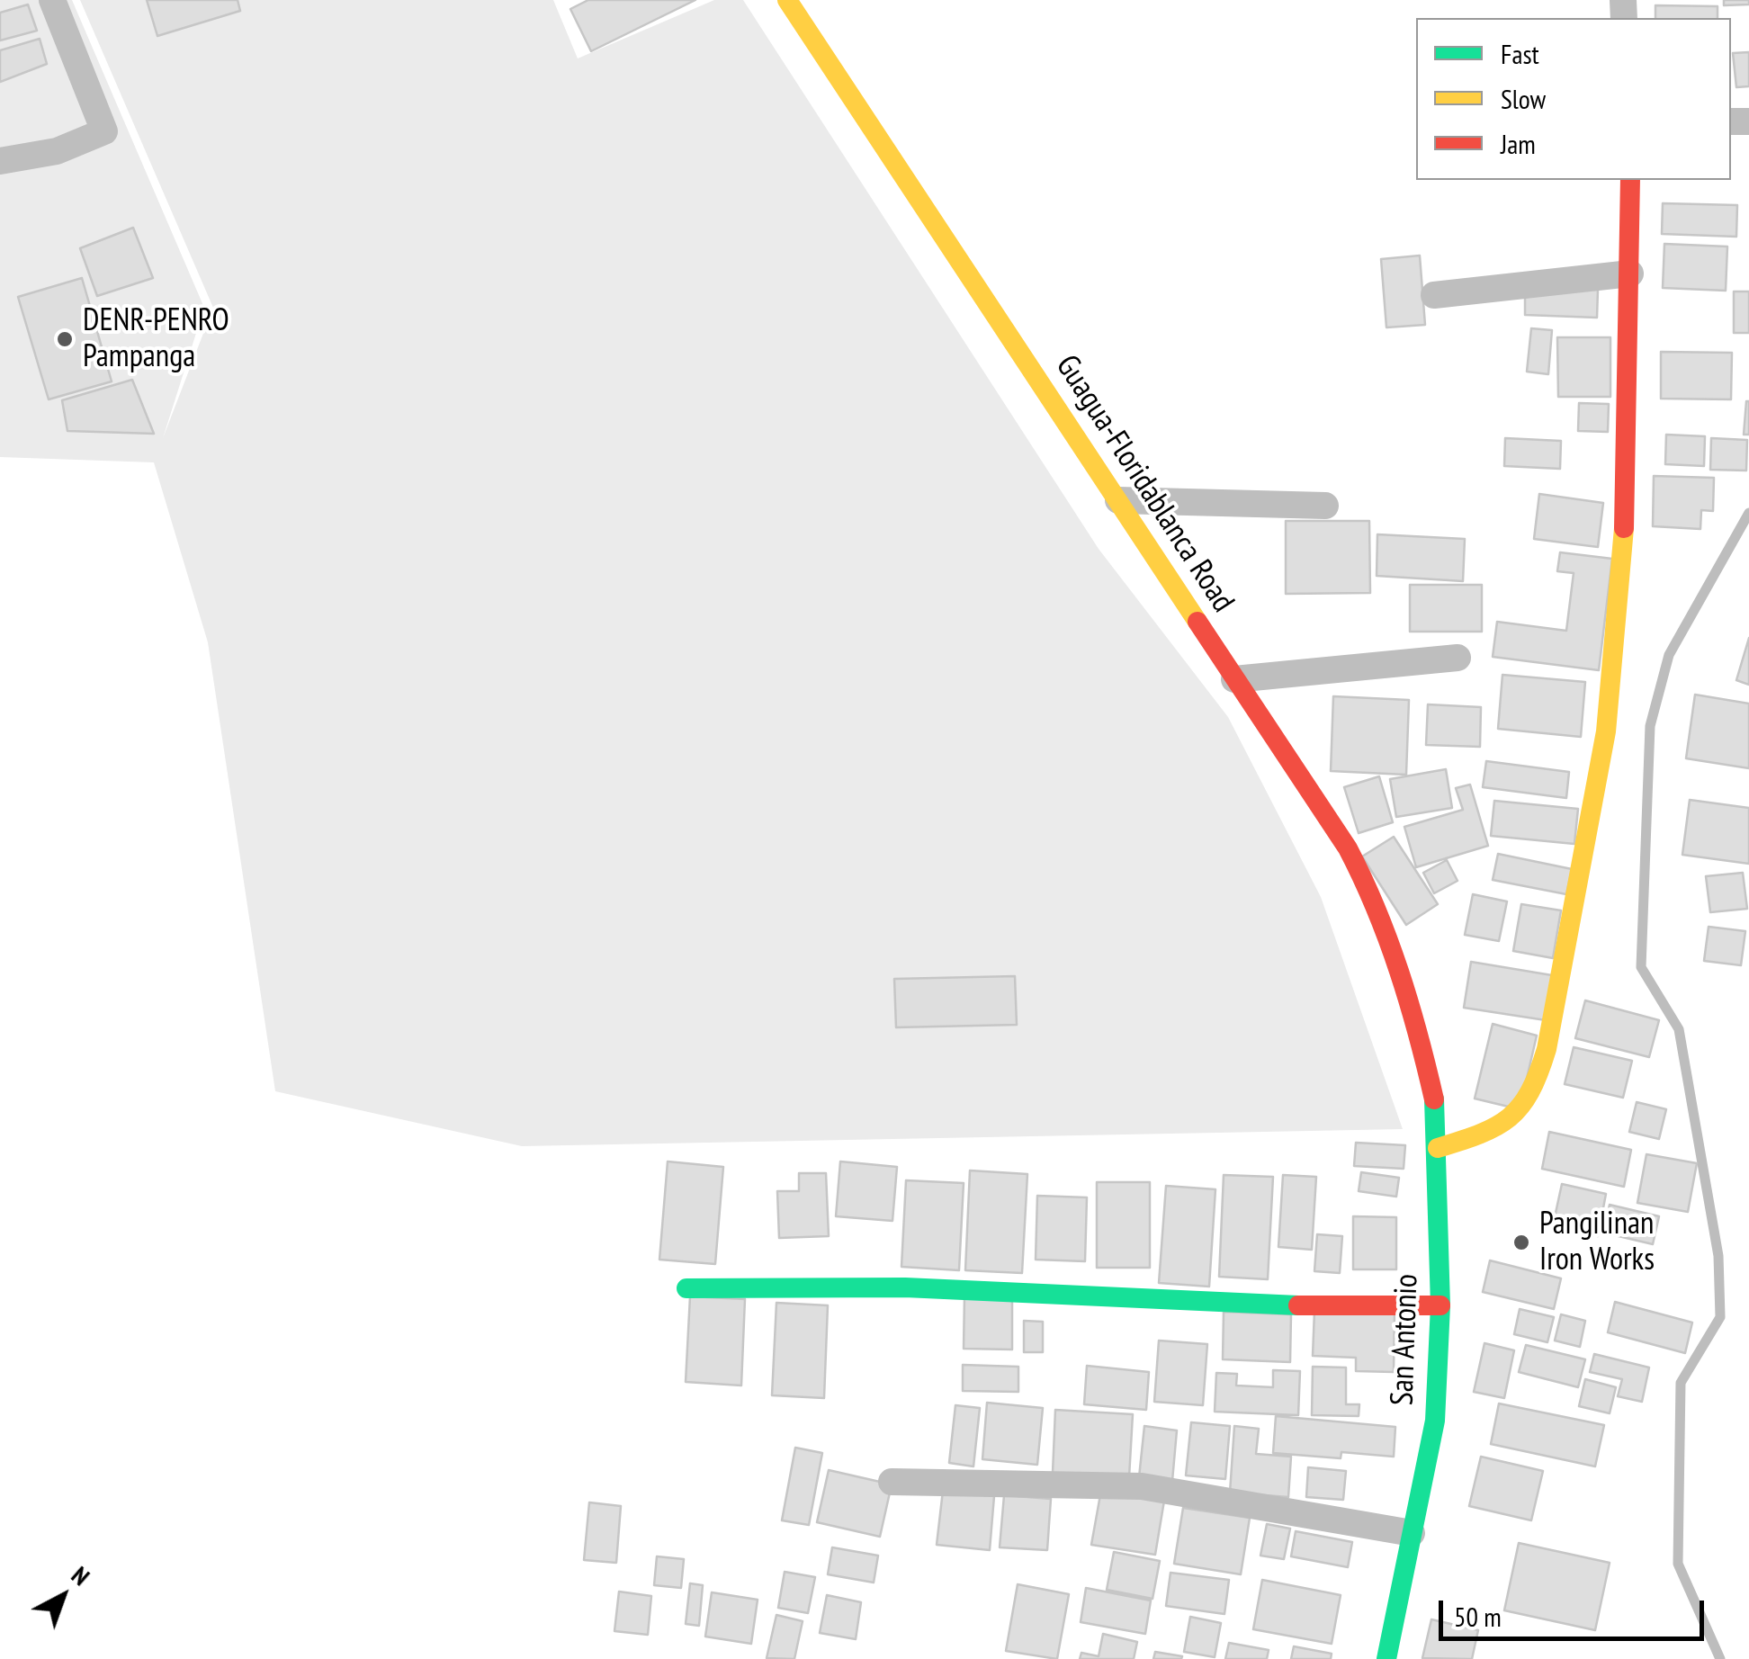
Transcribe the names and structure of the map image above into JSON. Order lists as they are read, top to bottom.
{
  "streets": {
    "main road": ["Guagua-Floridablanca Road", "San Antonio"]
  },
  "crossings": [
    ["Guagua-Floridablanca Road", "San Antonio"]
  ],
  "places": ["DENR-PENRO Pampanga", "Pangilinan Iron Works"],
  "legend": ["Fast", "Slow", "Jam"],
  "scale_bar": "50 m",
  "north": "top right"
}
